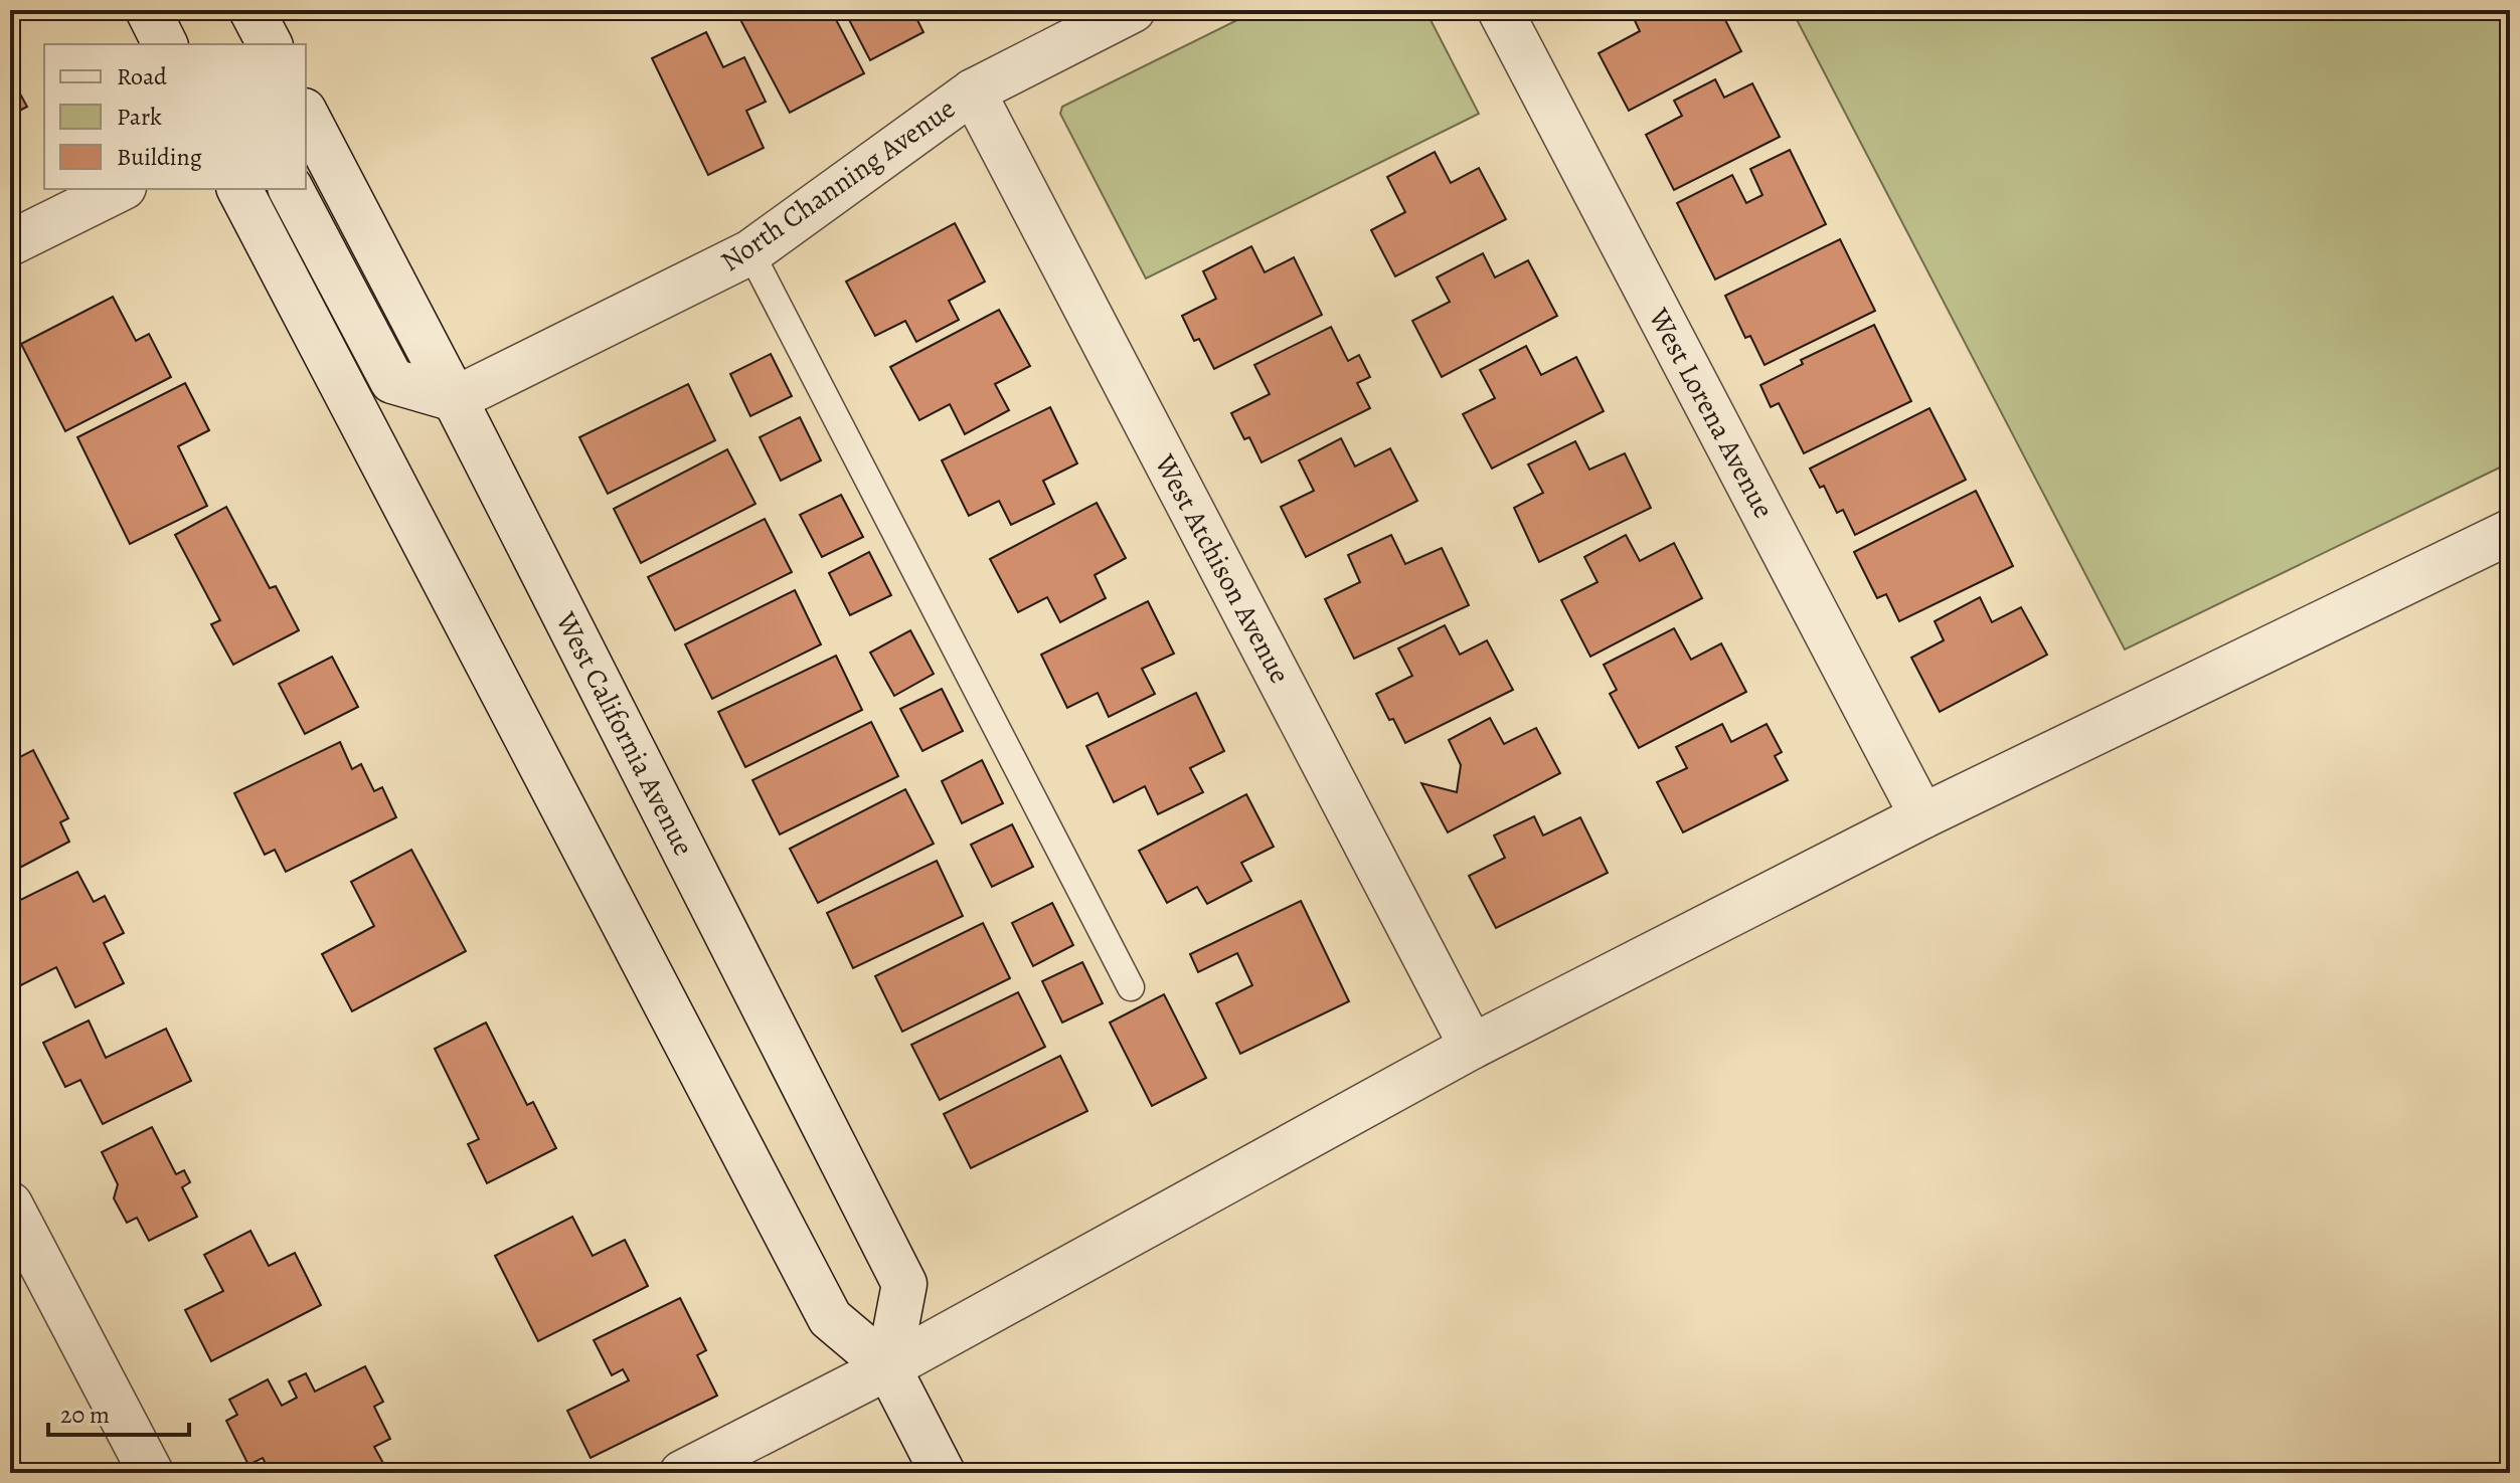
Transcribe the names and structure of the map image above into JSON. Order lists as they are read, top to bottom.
{
  "streets": {
    "street": [
      "North Channing Avenue",
      "West Lorena Avenue",
      "West Atchison Avenue",
      "West California Avenue"
    ]
  },
  "crossings": [
    ["North Channing Avenue", "West Atchison Avenue"],
    ["North Channing Avenue", "West California Avenue"]
  ],
  "legend": ["Road", "Park", "Building"],
  "scale_bar": "20 m"
}
